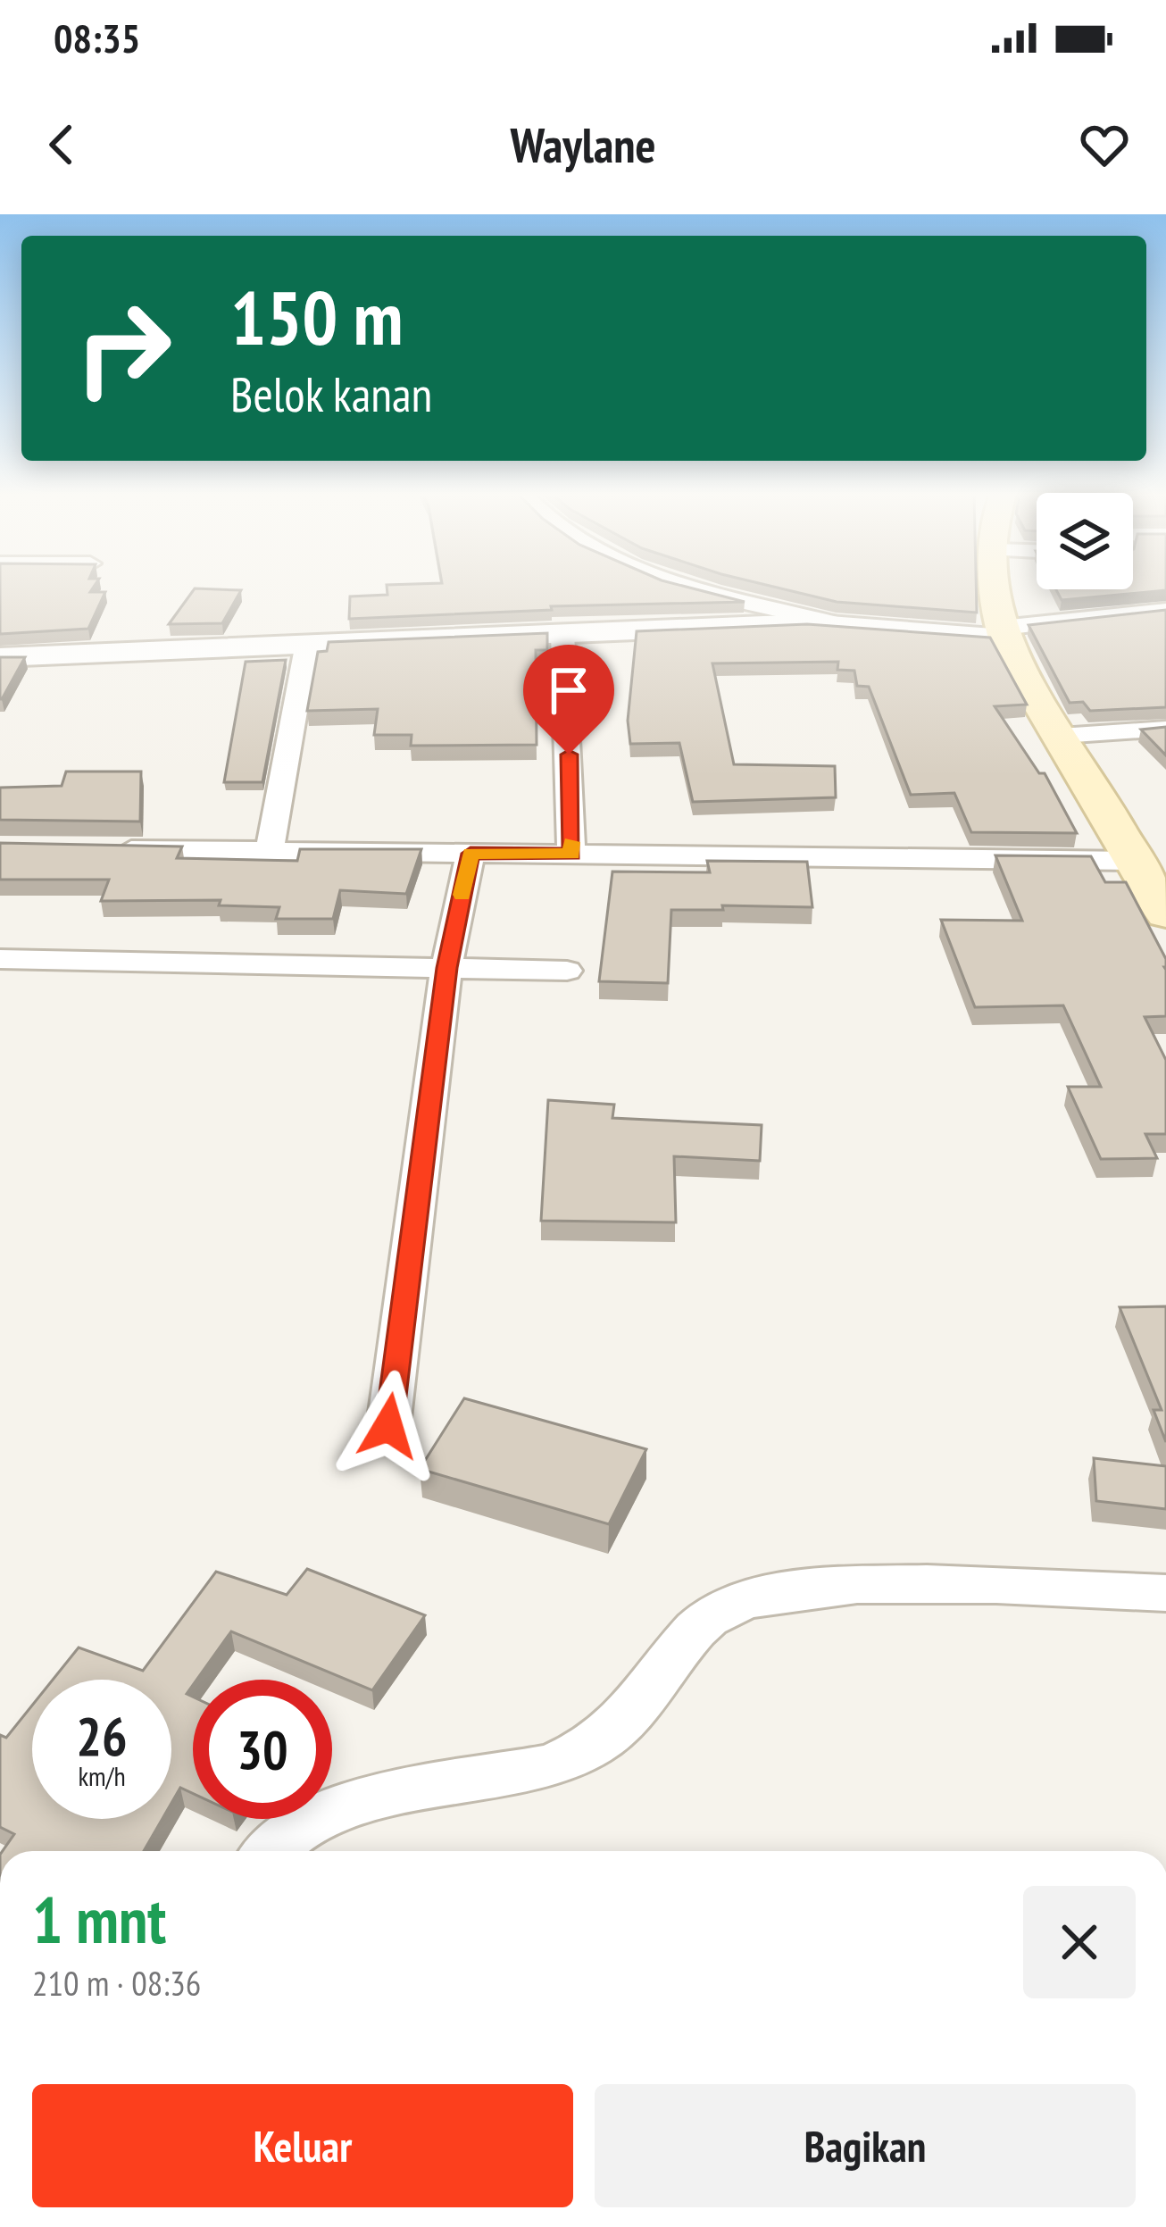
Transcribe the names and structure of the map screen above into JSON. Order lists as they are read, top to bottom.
{
  "page": {
    "status": "08:35",
    "header": "Waylane",
    "turn": ["150 m", "Belok kanan"],
    "speed": "26 km/h",
    "limit": "30",
    "heading": ["1 mnt", "210 m · 08:36"],
    "buttons": ["Keluar", "Bagikan"]
  }
}
